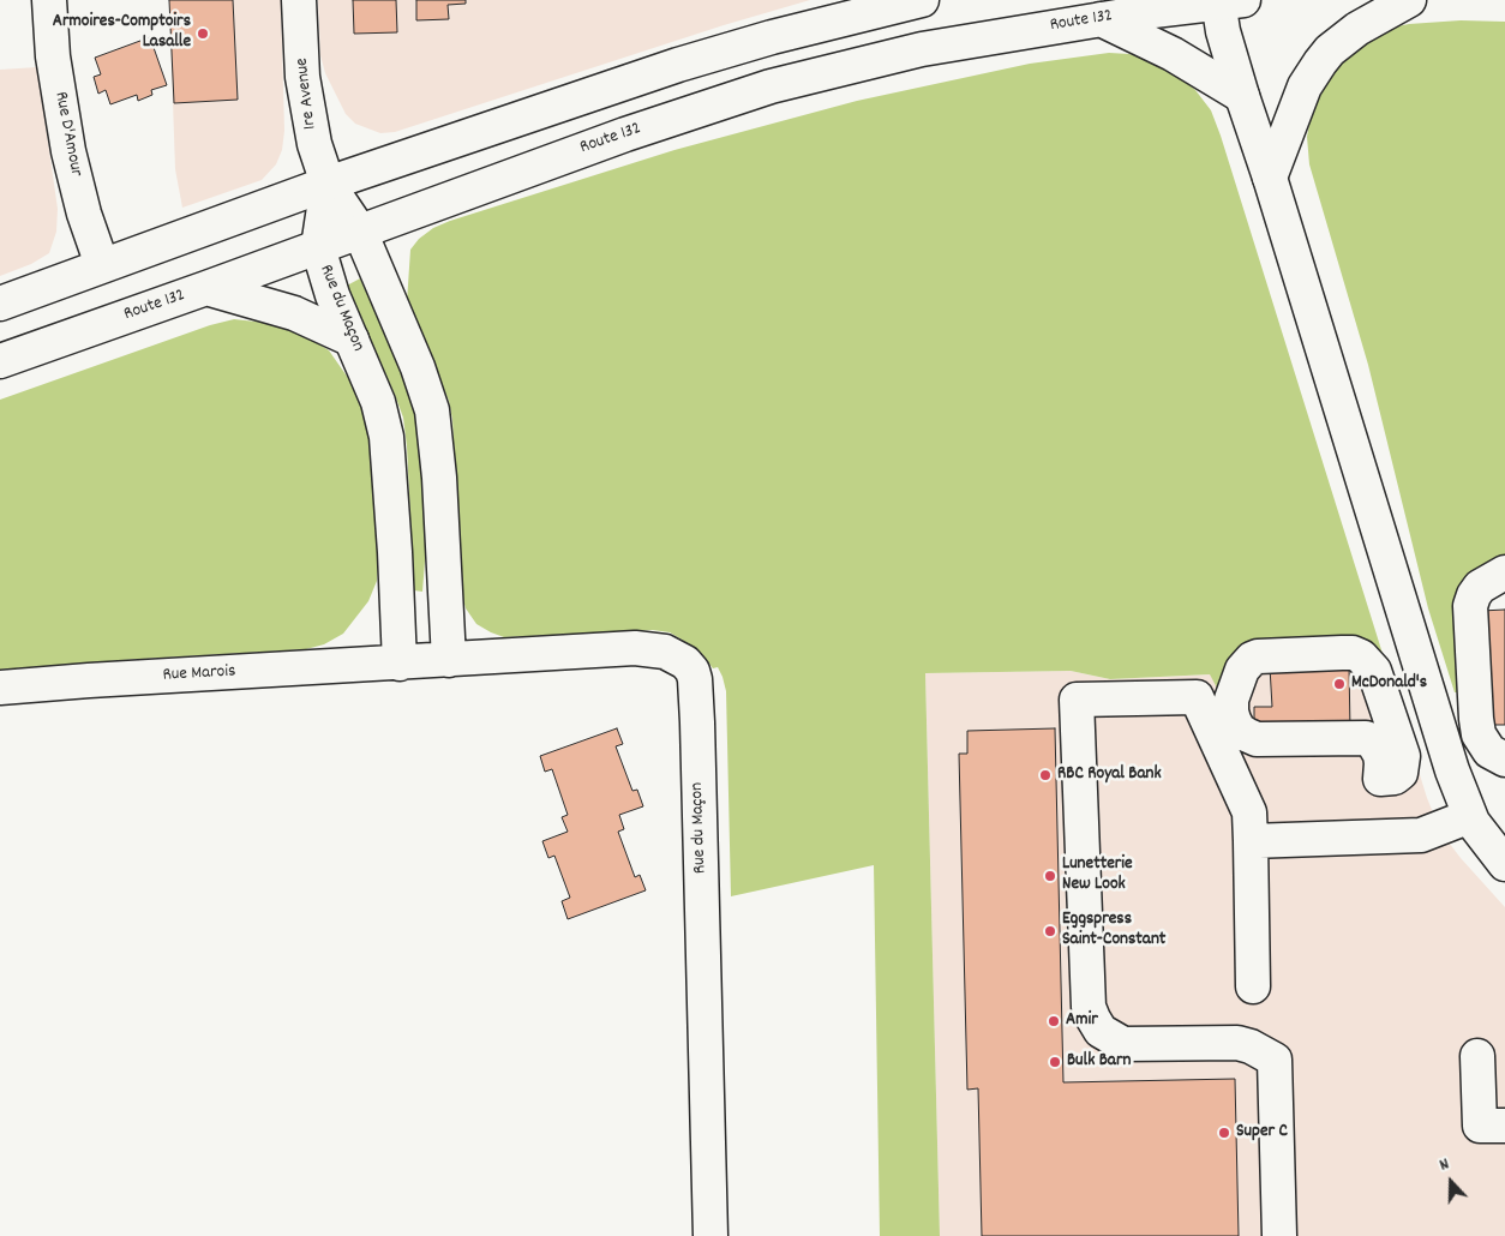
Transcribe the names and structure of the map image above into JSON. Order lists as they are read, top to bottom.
{
  "streets": {
    "main road": [
      "Route 132",
      "1re Avenue",
      "Rue D'Amour",
      "Rue du Maçon",
      "Rue Marois"
    ]
  },
  "crossings": [
    ["Route 132", "Rue du Maçon"],
    ["1re Avenue", "Rue du Maçon"],
    ["Rue du Maçon", "Rue Marois"]
  ],
  "places": [
    "Armoires-Comptoirs Lasalle",
    "McDonald's",
    "RBC Royal Bank",
    "Lunetterie New Look",
    "Eggspress Saint-Constant",
    "Amir",
    "Bulk Barn",
    "Super C"
  ],
  "north": "top"
}
